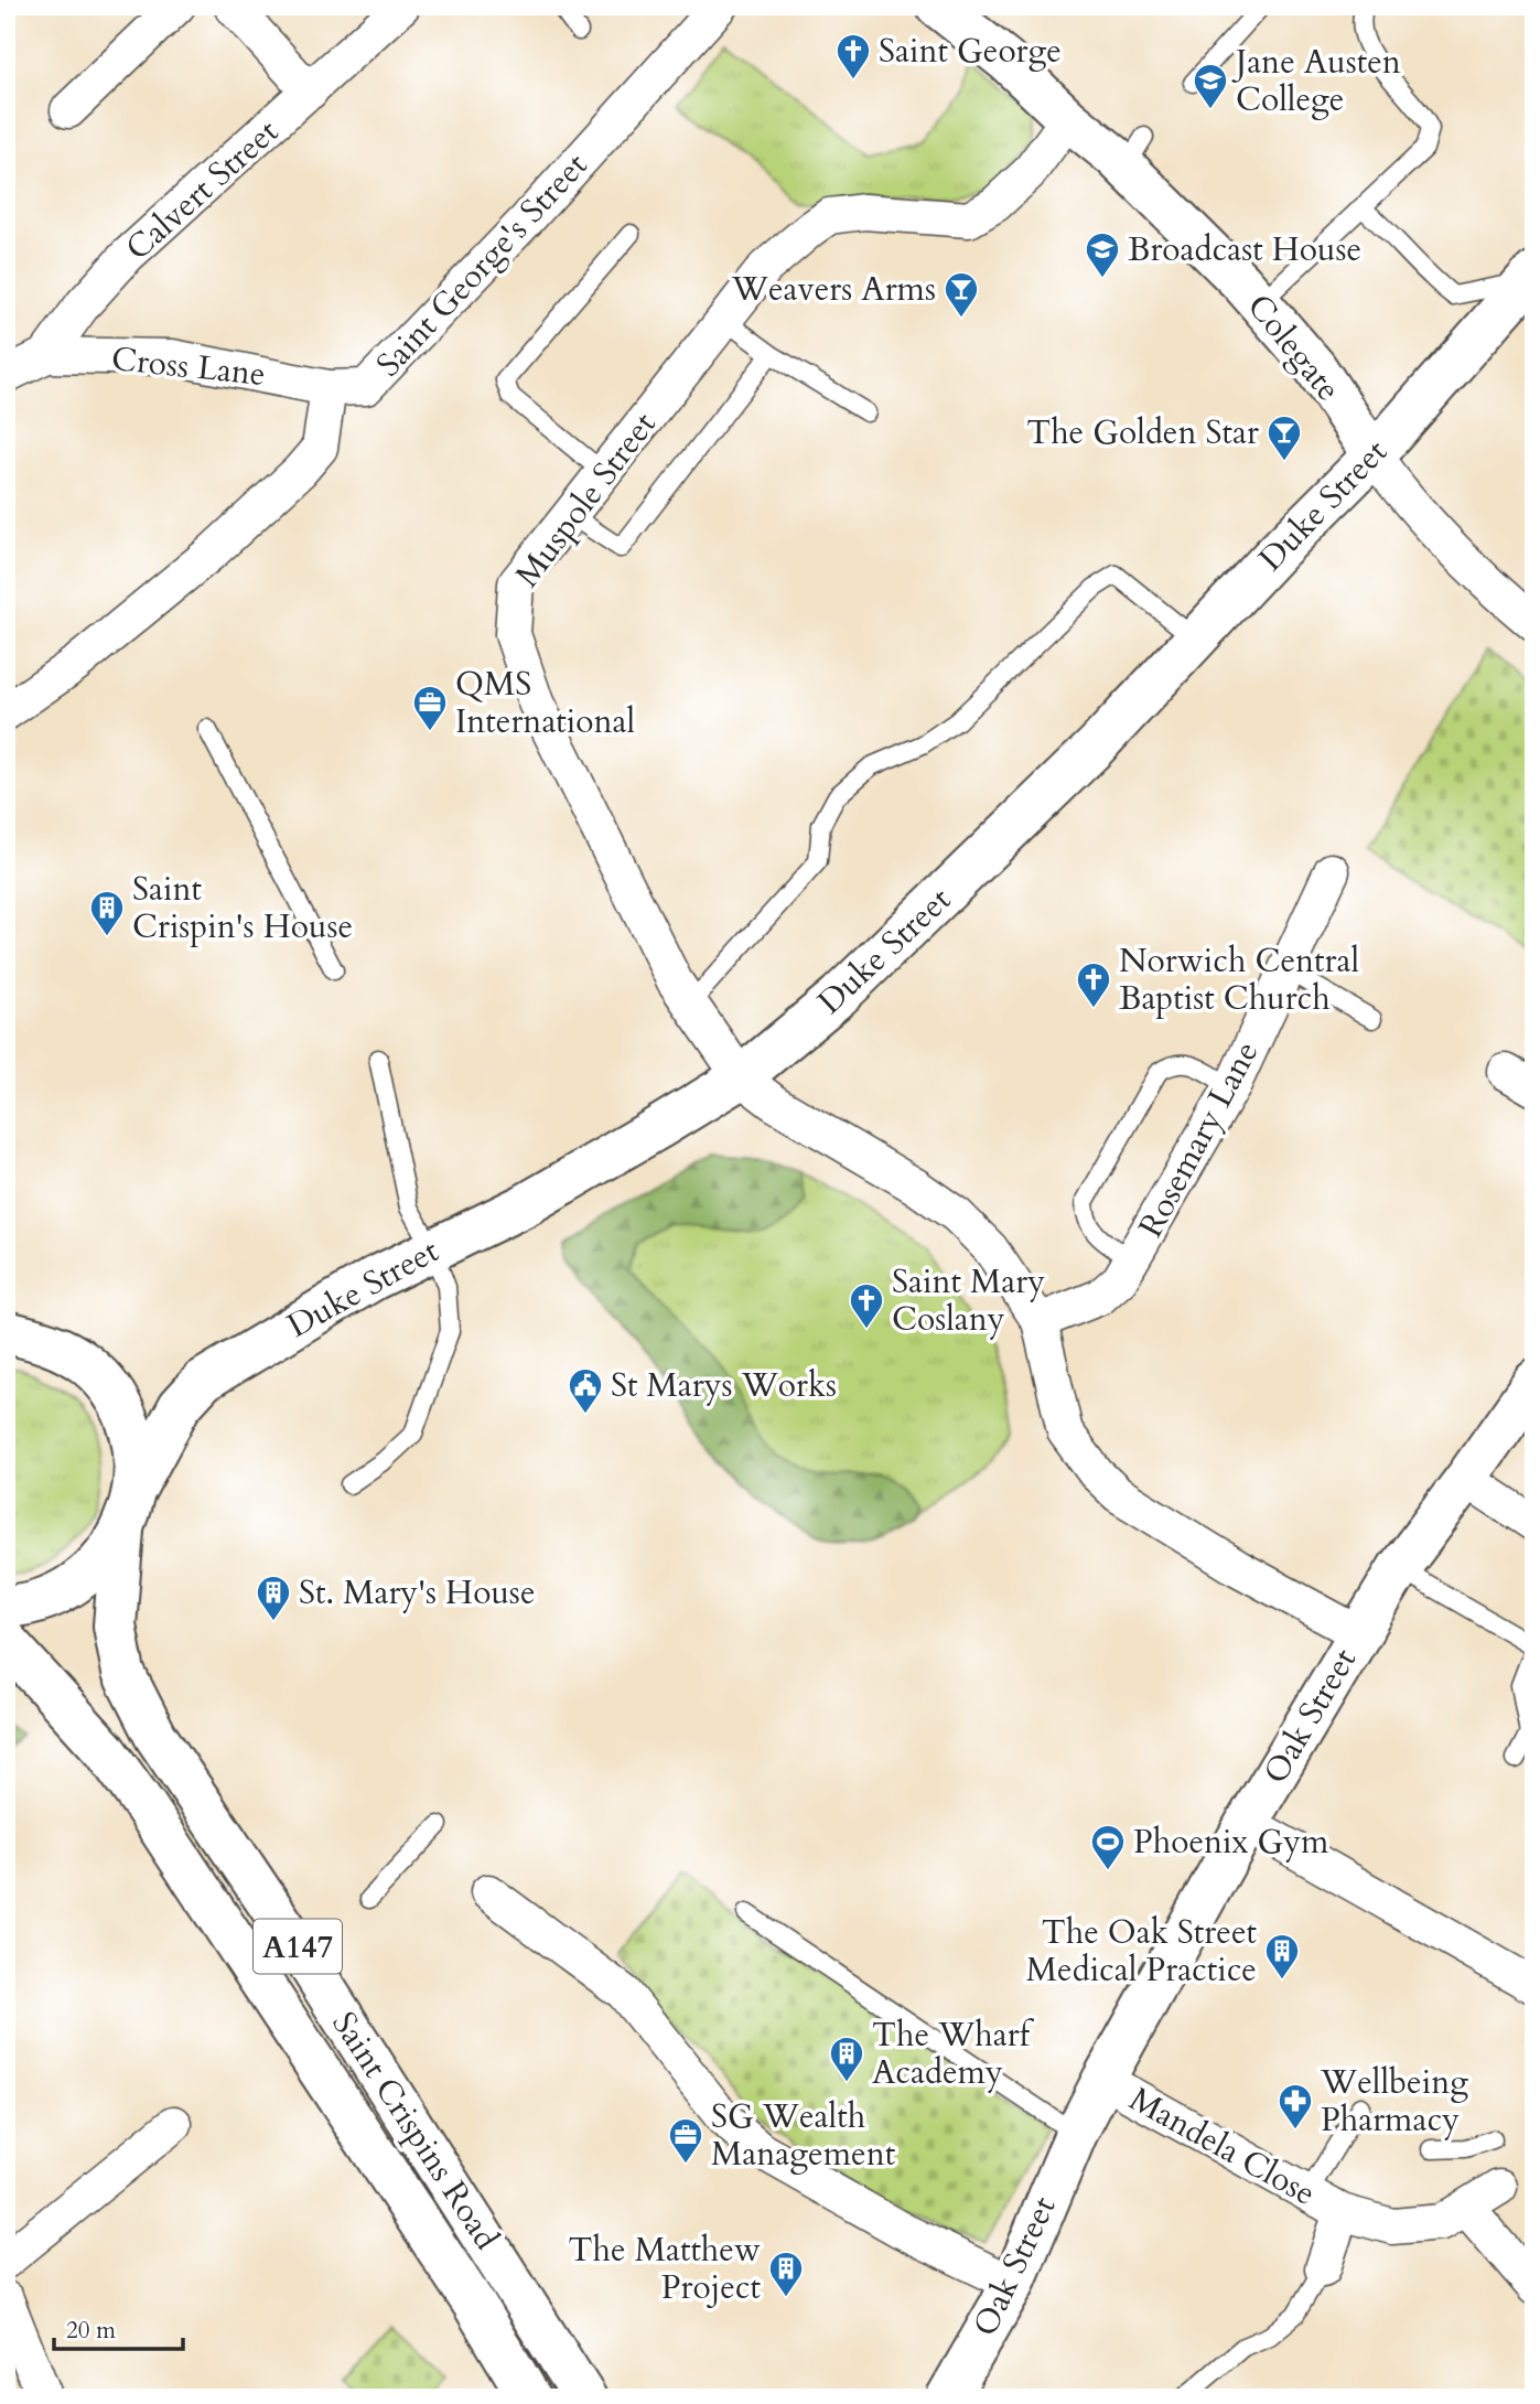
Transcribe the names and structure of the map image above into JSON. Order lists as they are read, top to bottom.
{
  "streets": {
    "street": [
      "Calvert Street",
      "Saint George's Street",
      "Colegate",
      "Cross Lane",
      "Muspole Street",
      "Duke Street",
      "Rosemary Lane",
      "Oak Street",
      "A147",
      "Saint Crispins Road",
      "Mandela Close"
    ]
  },
  "crossings": [
    ["Calvert Street", "Cross Lane"],
    ["Saint George's Street", "Cross Lane"],
    ["Colegate", "Muspole Street"],
    ["Colegate", "Duke Street"],
    ["Muspole Street", "Duke Street"],
    ["Muspole Street", "Rosemary Lane"],
    ["Duke Street", "Saint Crispins Road"],
    ["Oak Street", "Mandela Close"]
  ],
  "places": {
    "church": ["Saint George", "Norwich Central Baptist Church", "Saint Mary Coslany"],
    "school or university": ["Jane Austen College", "Broadcast House"],
    "bar": ["Weavers Arms", "The Golden Star"],
    "office": ["QMS International", "SG Wealth Management"],
    "building": [
      "Saint Crispin's House",
      "St. Mary's House",
      "The Oak Street Medical Practice",
      "The Wharf Academy",
      "The Matthew Project"
    ],
    "public building": ["St Marys Works"],
    "sports": ["Phoenix Gym"],
    "pharmacy": ["Wellbeing Pharmacy"]
  },
  "scale_bar": "20 m"
}
